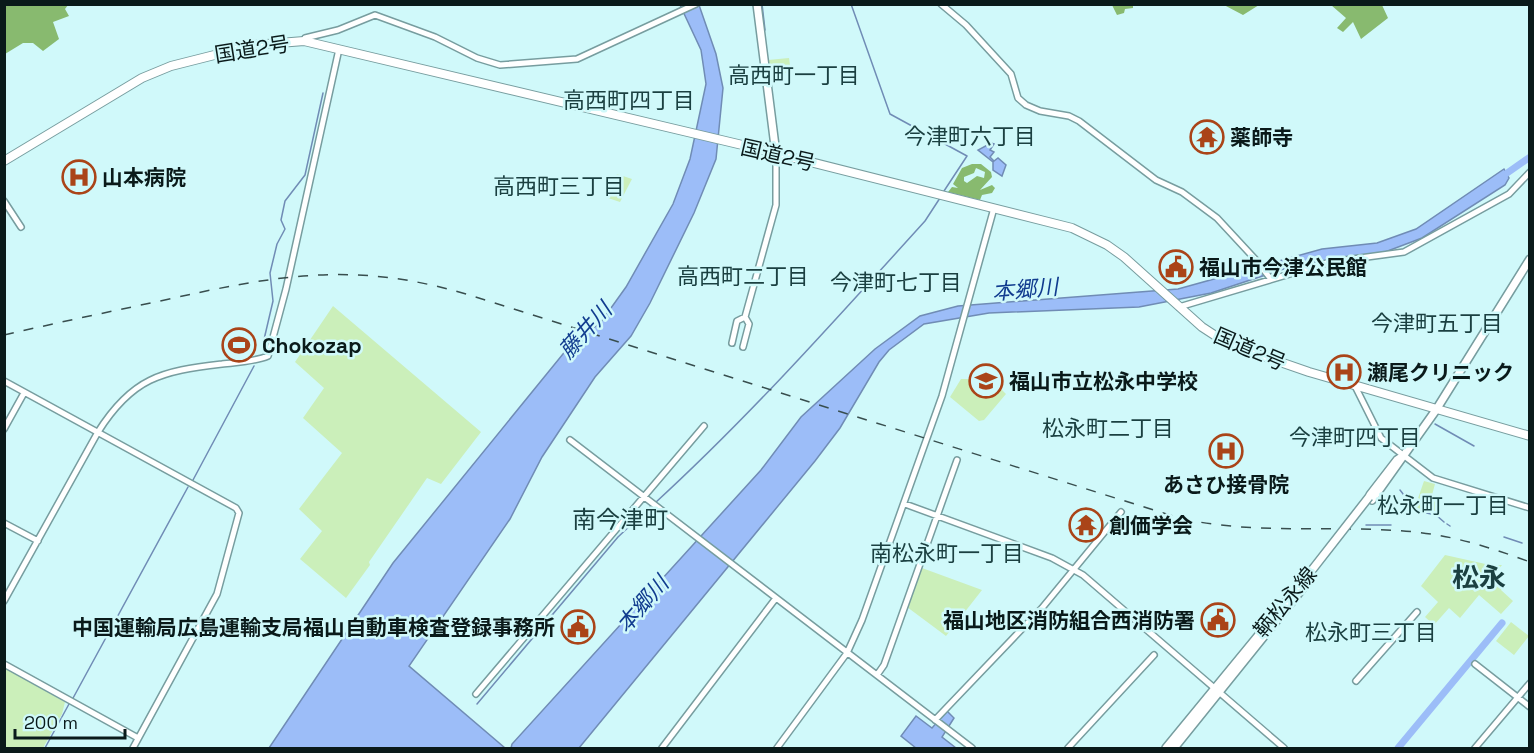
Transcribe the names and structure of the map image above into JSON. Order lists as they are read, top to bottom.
{
  "streets": {
    "highway": ["国道2号"],
    "main road": ["鞆松永線"]
  },
  "crossings": [
    ["国道2号", "鞆松永線"]
  ],
  "districts": [
    "高西町一丁目",
    "高西町四丁目",
    "今津町六丁目",
    "高西町三丁目",
    "高西町二丁目",
    "今津町七丁目",
    "今津町五丁目",
    "松永町二丁目",
    "今津町四丁目",
    "松永町一丁目",
    "南今津町",
    "南松永町一丁目",
    "松永",
    "松永町三丁目"
  ],
  "water": ["本郷川", "藤井川"],
  "places": {
    "temple": ["薬師寺", "創価学会"],
    "hospital": ["山本病院", "瀬尾クリニック", "あさひ接骨院"],
    "public building": ["福山市今津公民館", "福山地区消防組合西消防署", "中国運輸局広島運輸支局福山自動車検査登録事務所"],
    "sports": ["Chokozap"],
    "school or university": ["福山市立松永中学校"]
  },
  "scale_bar": "200 m"
}
